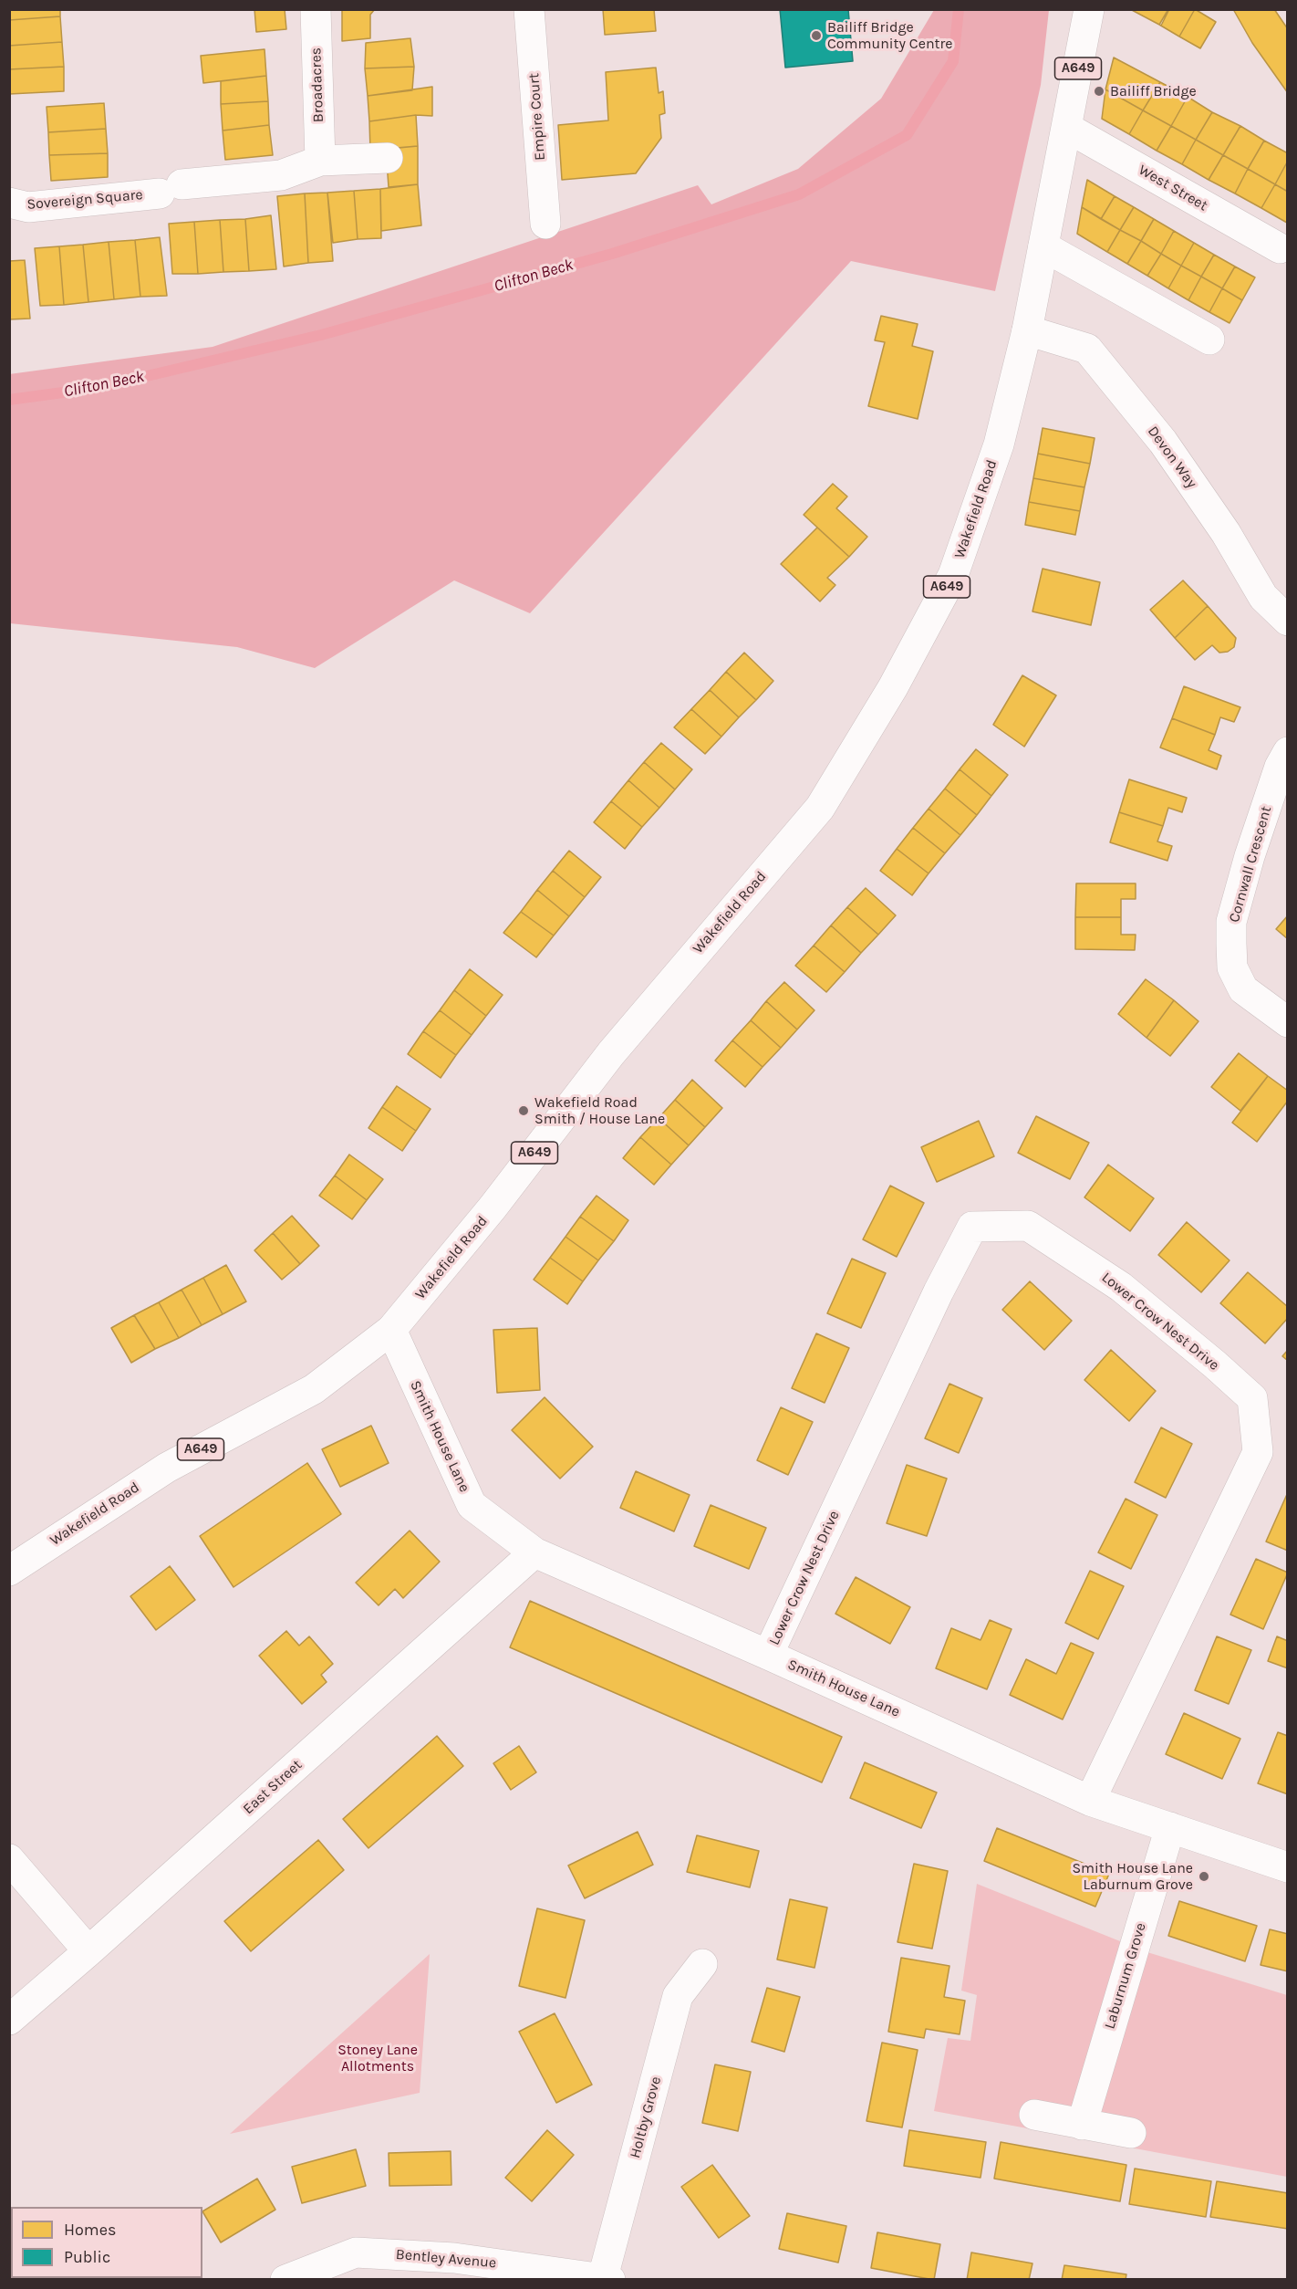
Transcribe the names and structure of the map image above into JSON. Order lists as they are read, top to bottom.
{
  "streets": {
    "street": [
      "A649",
      "Broadacres",
      "Empire Court",
      "West Street",
      "Sovereign Square",
      "Devon Way",
      "Wakefield Road",
      "Cornwall Crescent",
      "Lower Crow Nest Drive",
      "Smith House Lane",
      "East Street",
      "Laburnum Grove",
      "Holtby Grove",
      "Bentley Avenue"
    ]
  },
  "crossings": [
    ["Broadacres", "Sovereign Square"],
    ["West Street", "Wakefield Road"],
    ["Devon Way", "Wakefield Road"],
    ["Wakefield Road", "Smith House Lane"],
    ["Lower Crow Nest Drive", "Smith House Lane"],
    ["Smith House Lane", "East Street"],
    ["Smith House Lane", "Laburnum Grove"],
    ["Holtby Grove", "Bentley Avenue"]
  ],
  "water": ["Clifton Beck"],
  "parks": ["Stoney Lane Allotments"],
  "places": [
    "Bailiff Bridge Community Centre",
    "Bailiff Bridge",
    "Wakefield Road Smith / House Lane",
    "Smith House Lane Laburnum Grove"
  ],
  "legend": ["Homes", "Public"]
}
